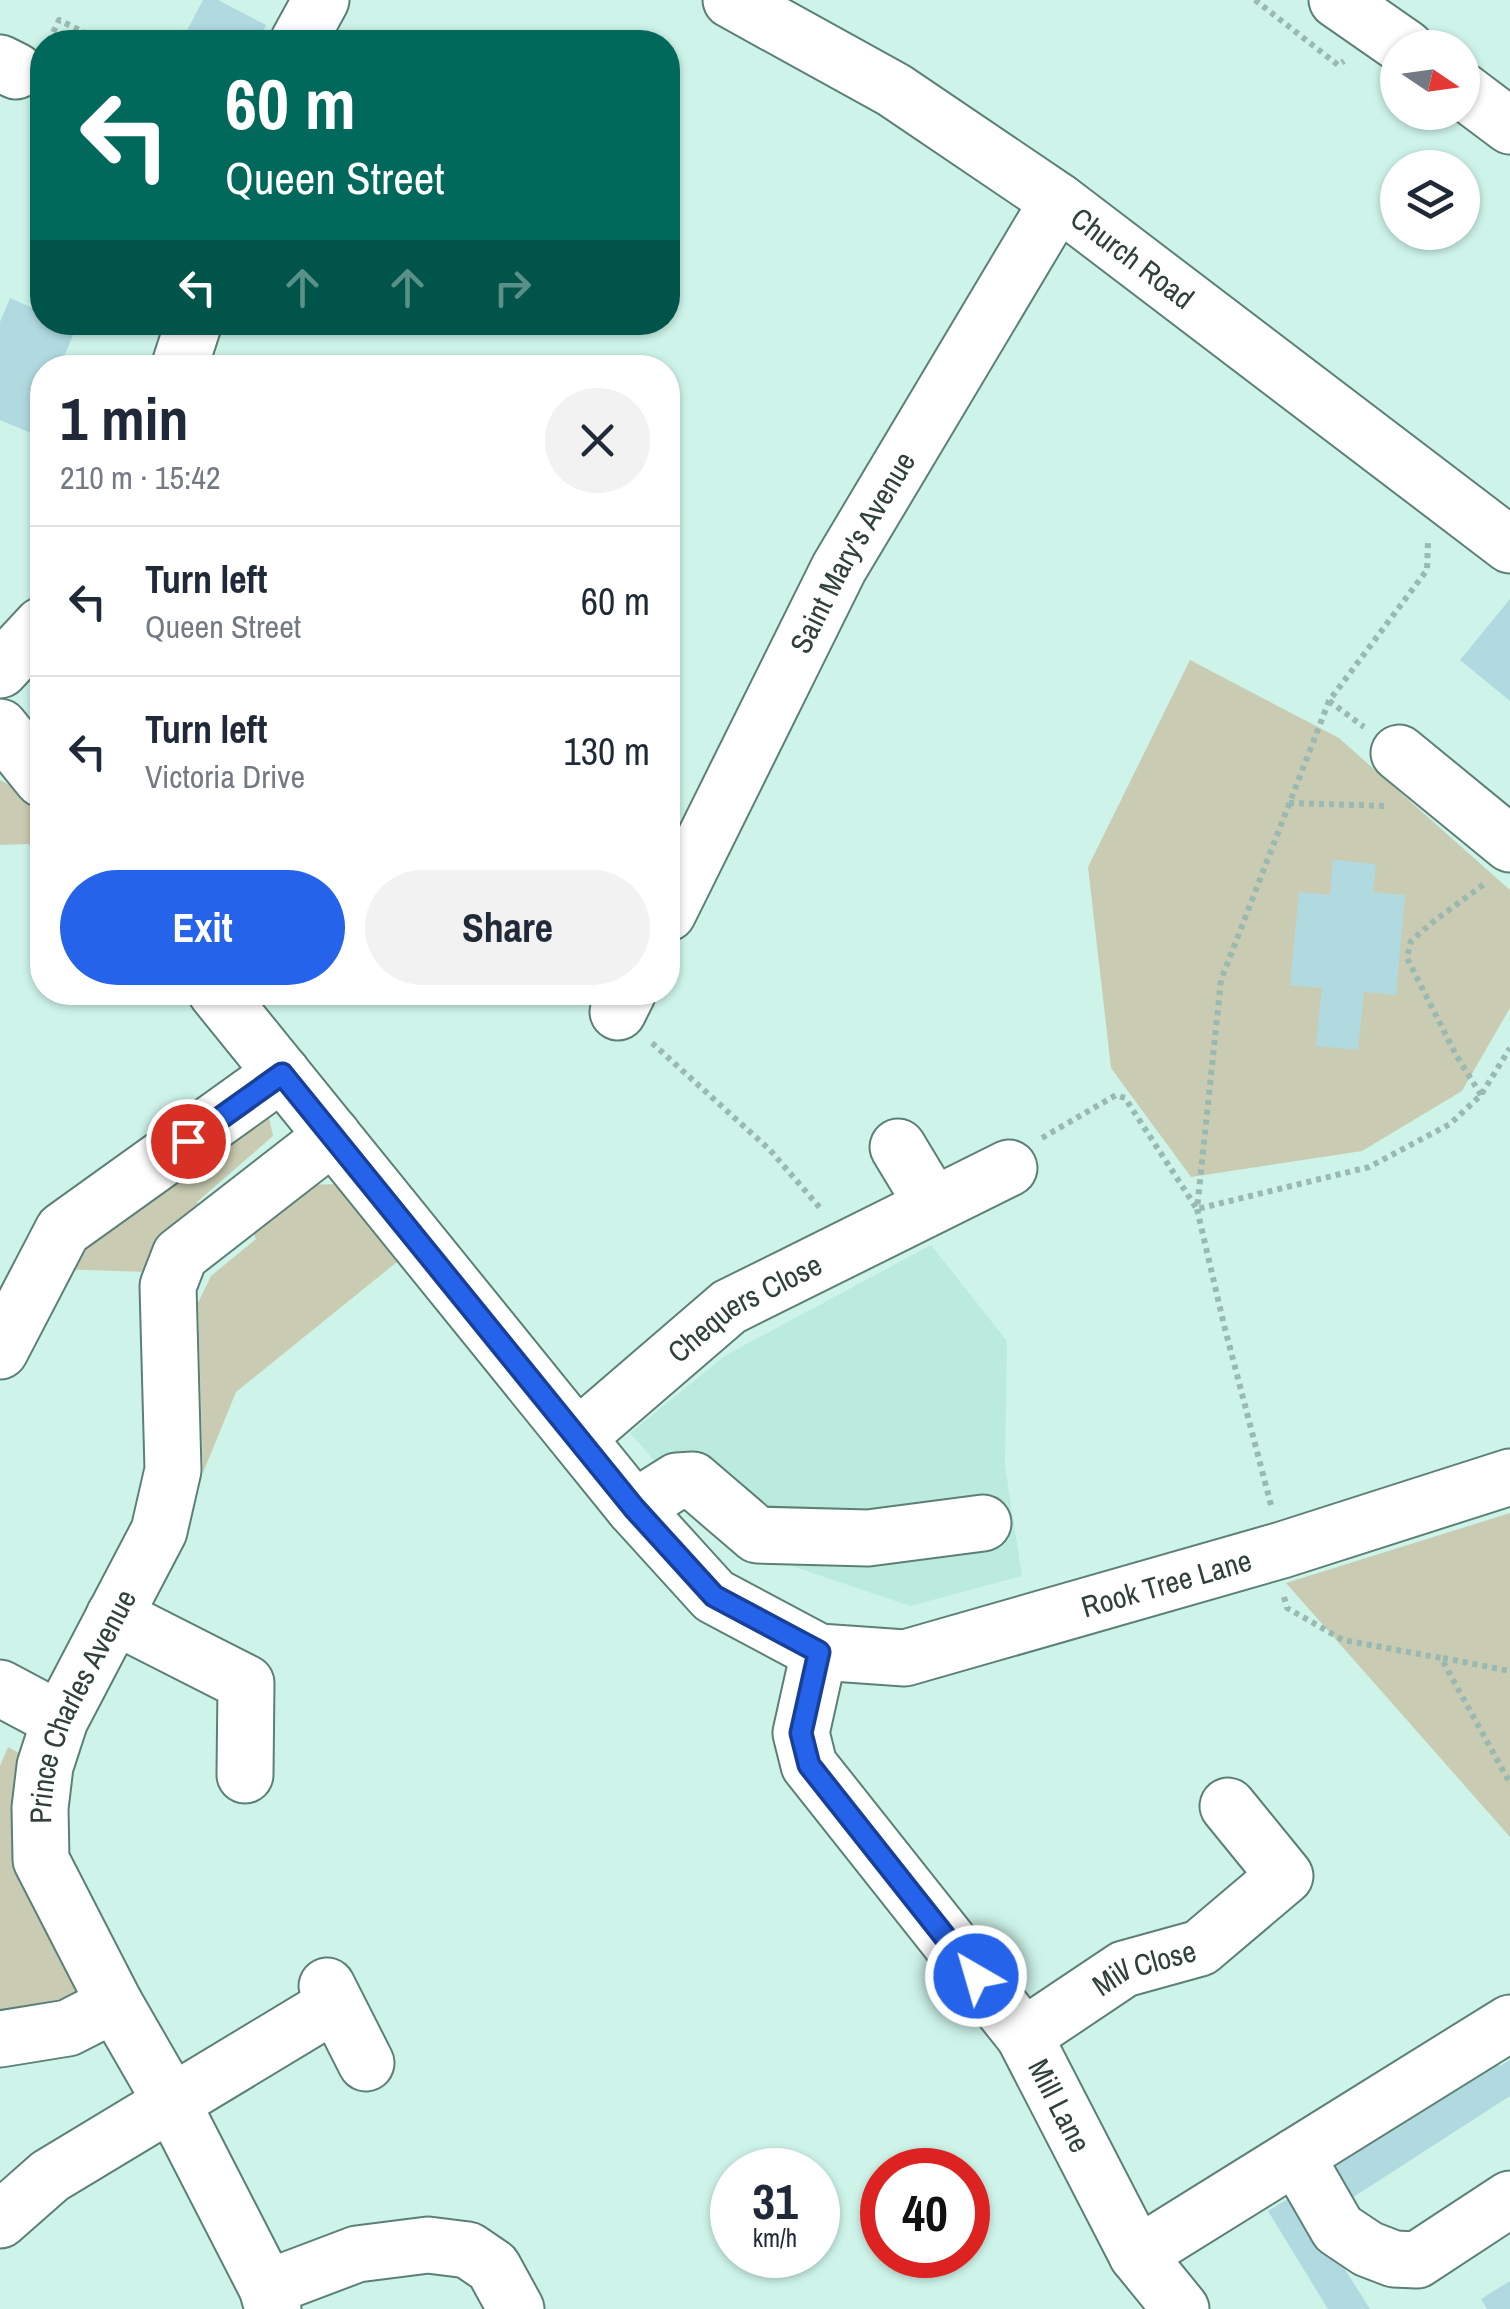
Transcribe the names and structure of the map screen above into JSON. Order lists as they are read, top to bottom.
{
  "streets": {
    "street": [
      "Church Road",
      "Saint Mary's Avenue",
      "Chequers Close",
      "Rook Tree Lane",
      "Prince Charles Avenue",
      "Mill Close",
      "Mill Lane"
    ]
  },
  "crossings": [
    ["Church Road", "Saint Mary's Avenue"],
    ["Rook Tree Lane", "Mill Lane"],
    ["Mill Close", "Mill Lane"]
  ],
  "north": "right",
  "page": {
    "turn": ["60 m", "Queen Street"],
    "heading": ["1 min", "210 m · 15:42"],
    "list": [
      {
        "name": "Turn left",
        "note": "Queen Street",
        "value": "60 m"
      },
      {
        "name": "Turn left",
        "note": "Victoria Drive",
        "value": "130 m"
      }
    ],
    "buttons": ["Exit", "Share"],
    "speed": "31 km/h",
    "limit": "40"
  }
}
